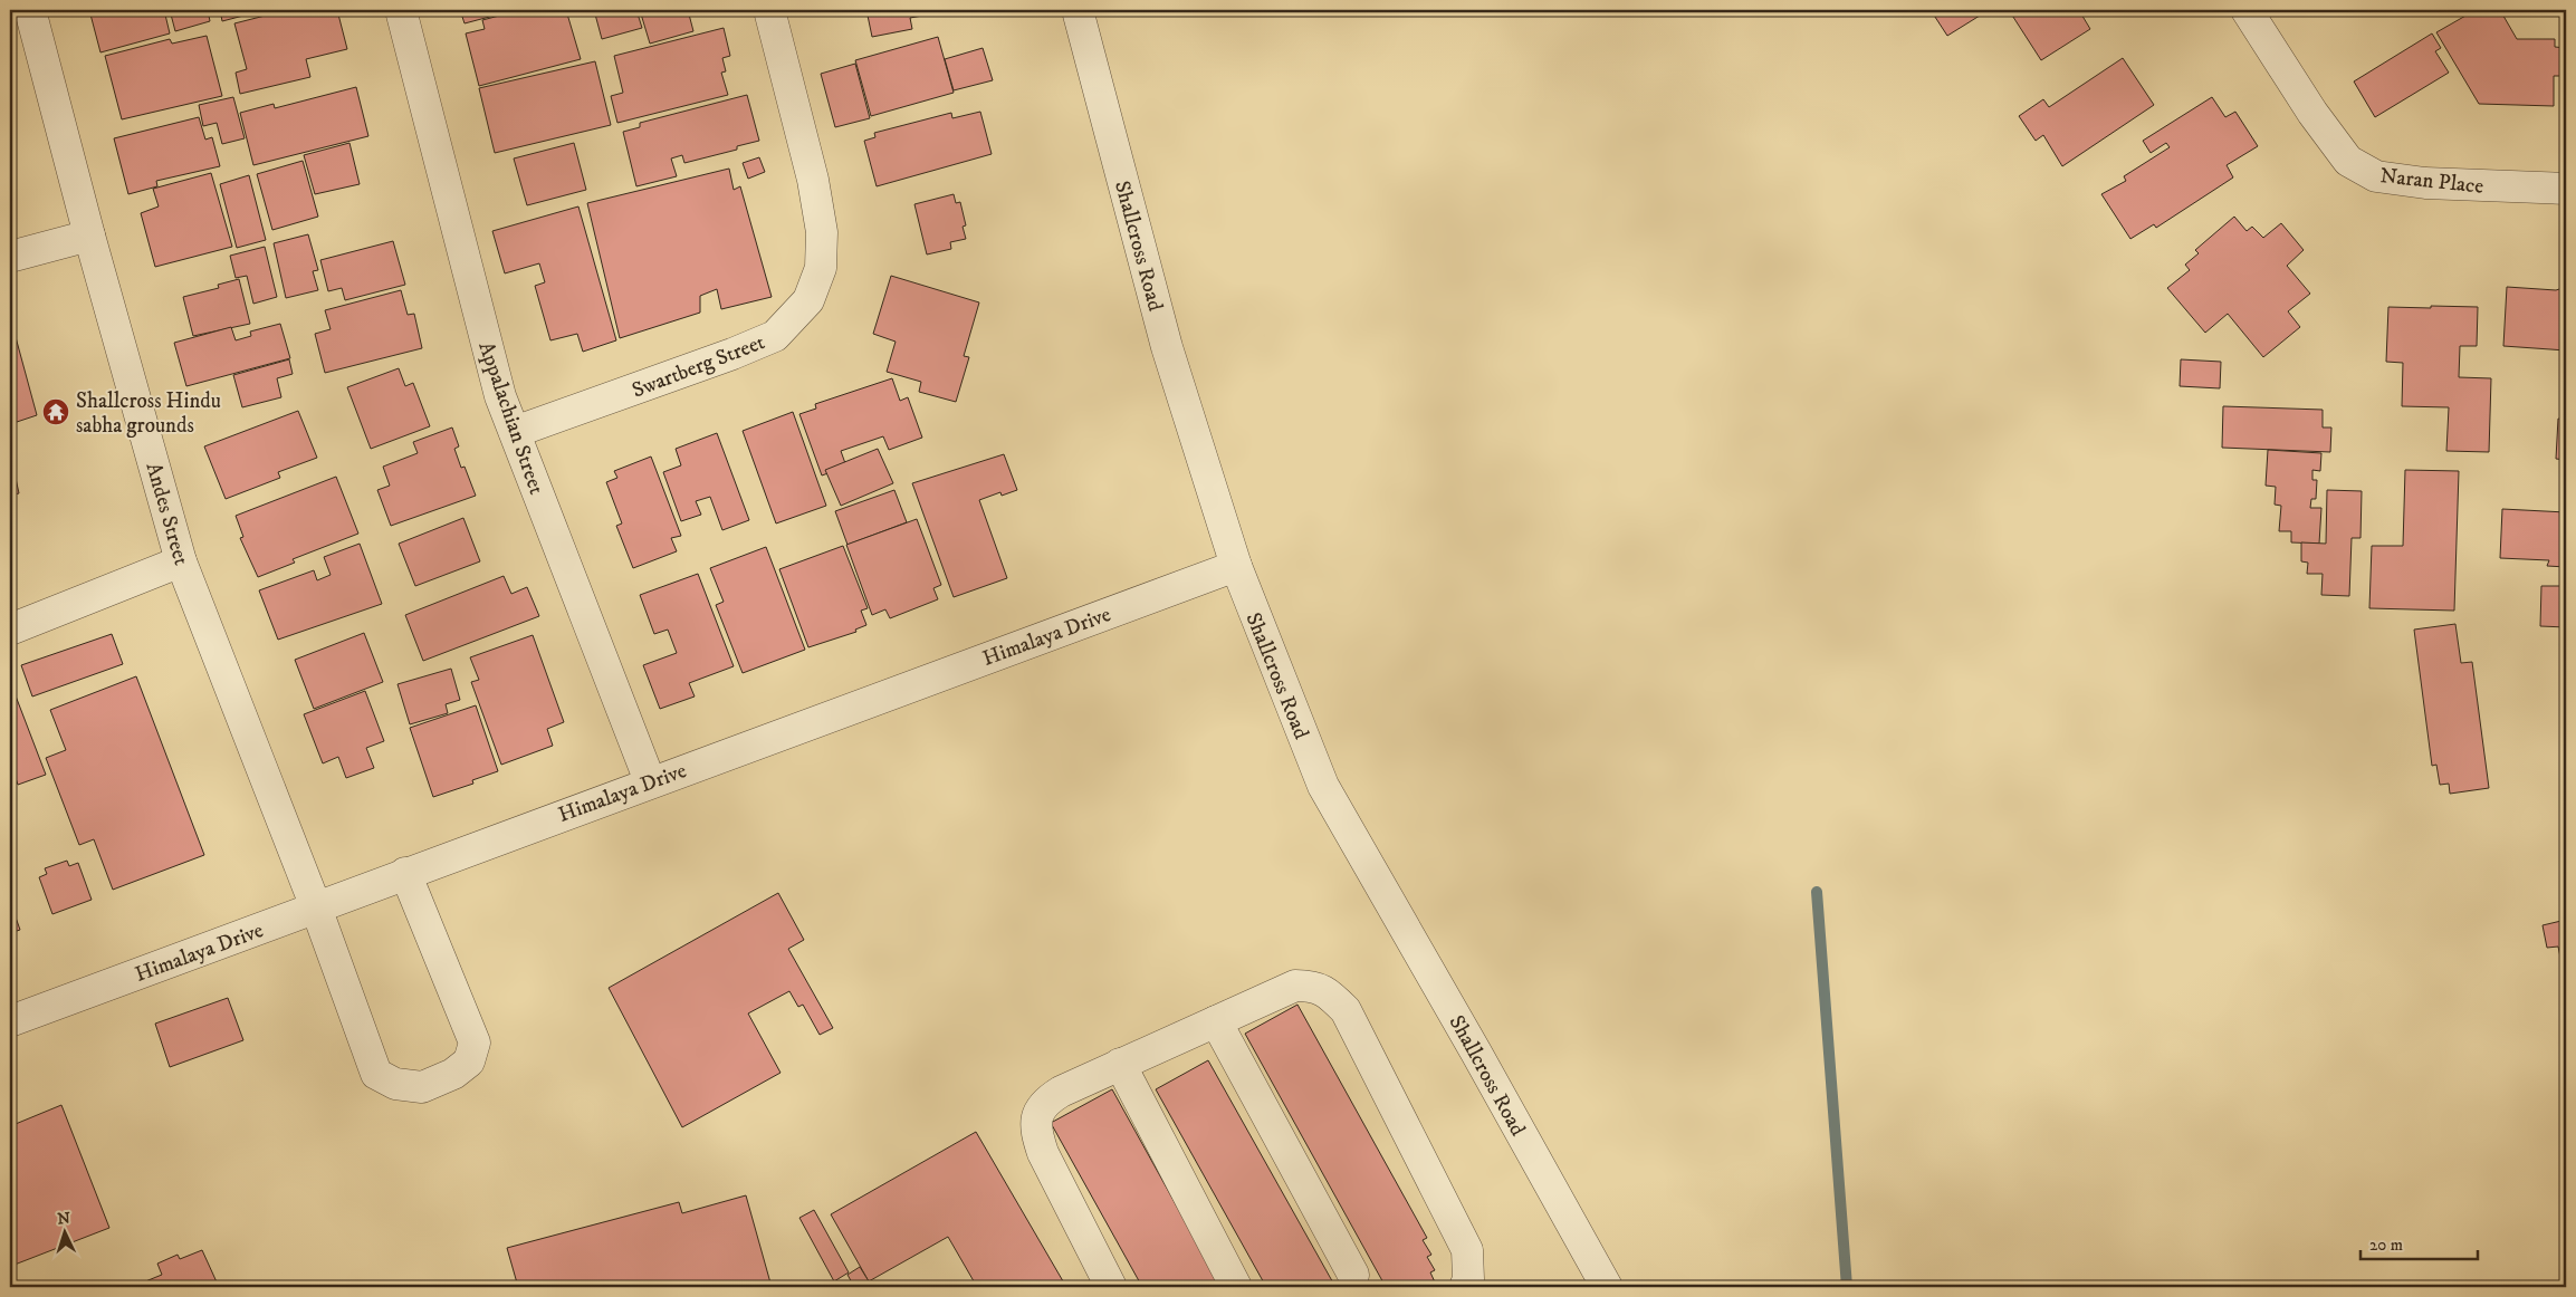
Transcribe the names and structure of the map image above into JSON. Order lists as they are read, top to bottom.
{
  "streets": {
    "street": [
      "Naran Place",
      "Shallcross Road",
      "Swartberg Street",
      "Appalachian Street",
      "Andes Street",
      "Himalaya Drive"
    ]
  },
  "crossings": [
    ["Shallcross Road", "Himalaya Drive"],
    ["Swartberg Street", "Appalachian Street"],
    ["Appalachian Street", "Himalaya Drive"],
    ["Andes Street", "Himalaya Drive"]
  ],
  "places": {
    "temple": ["Shallcross Hindu sabha grounds"]
  },
  "scale_bar": "20 m",
  "north": "top"
}
